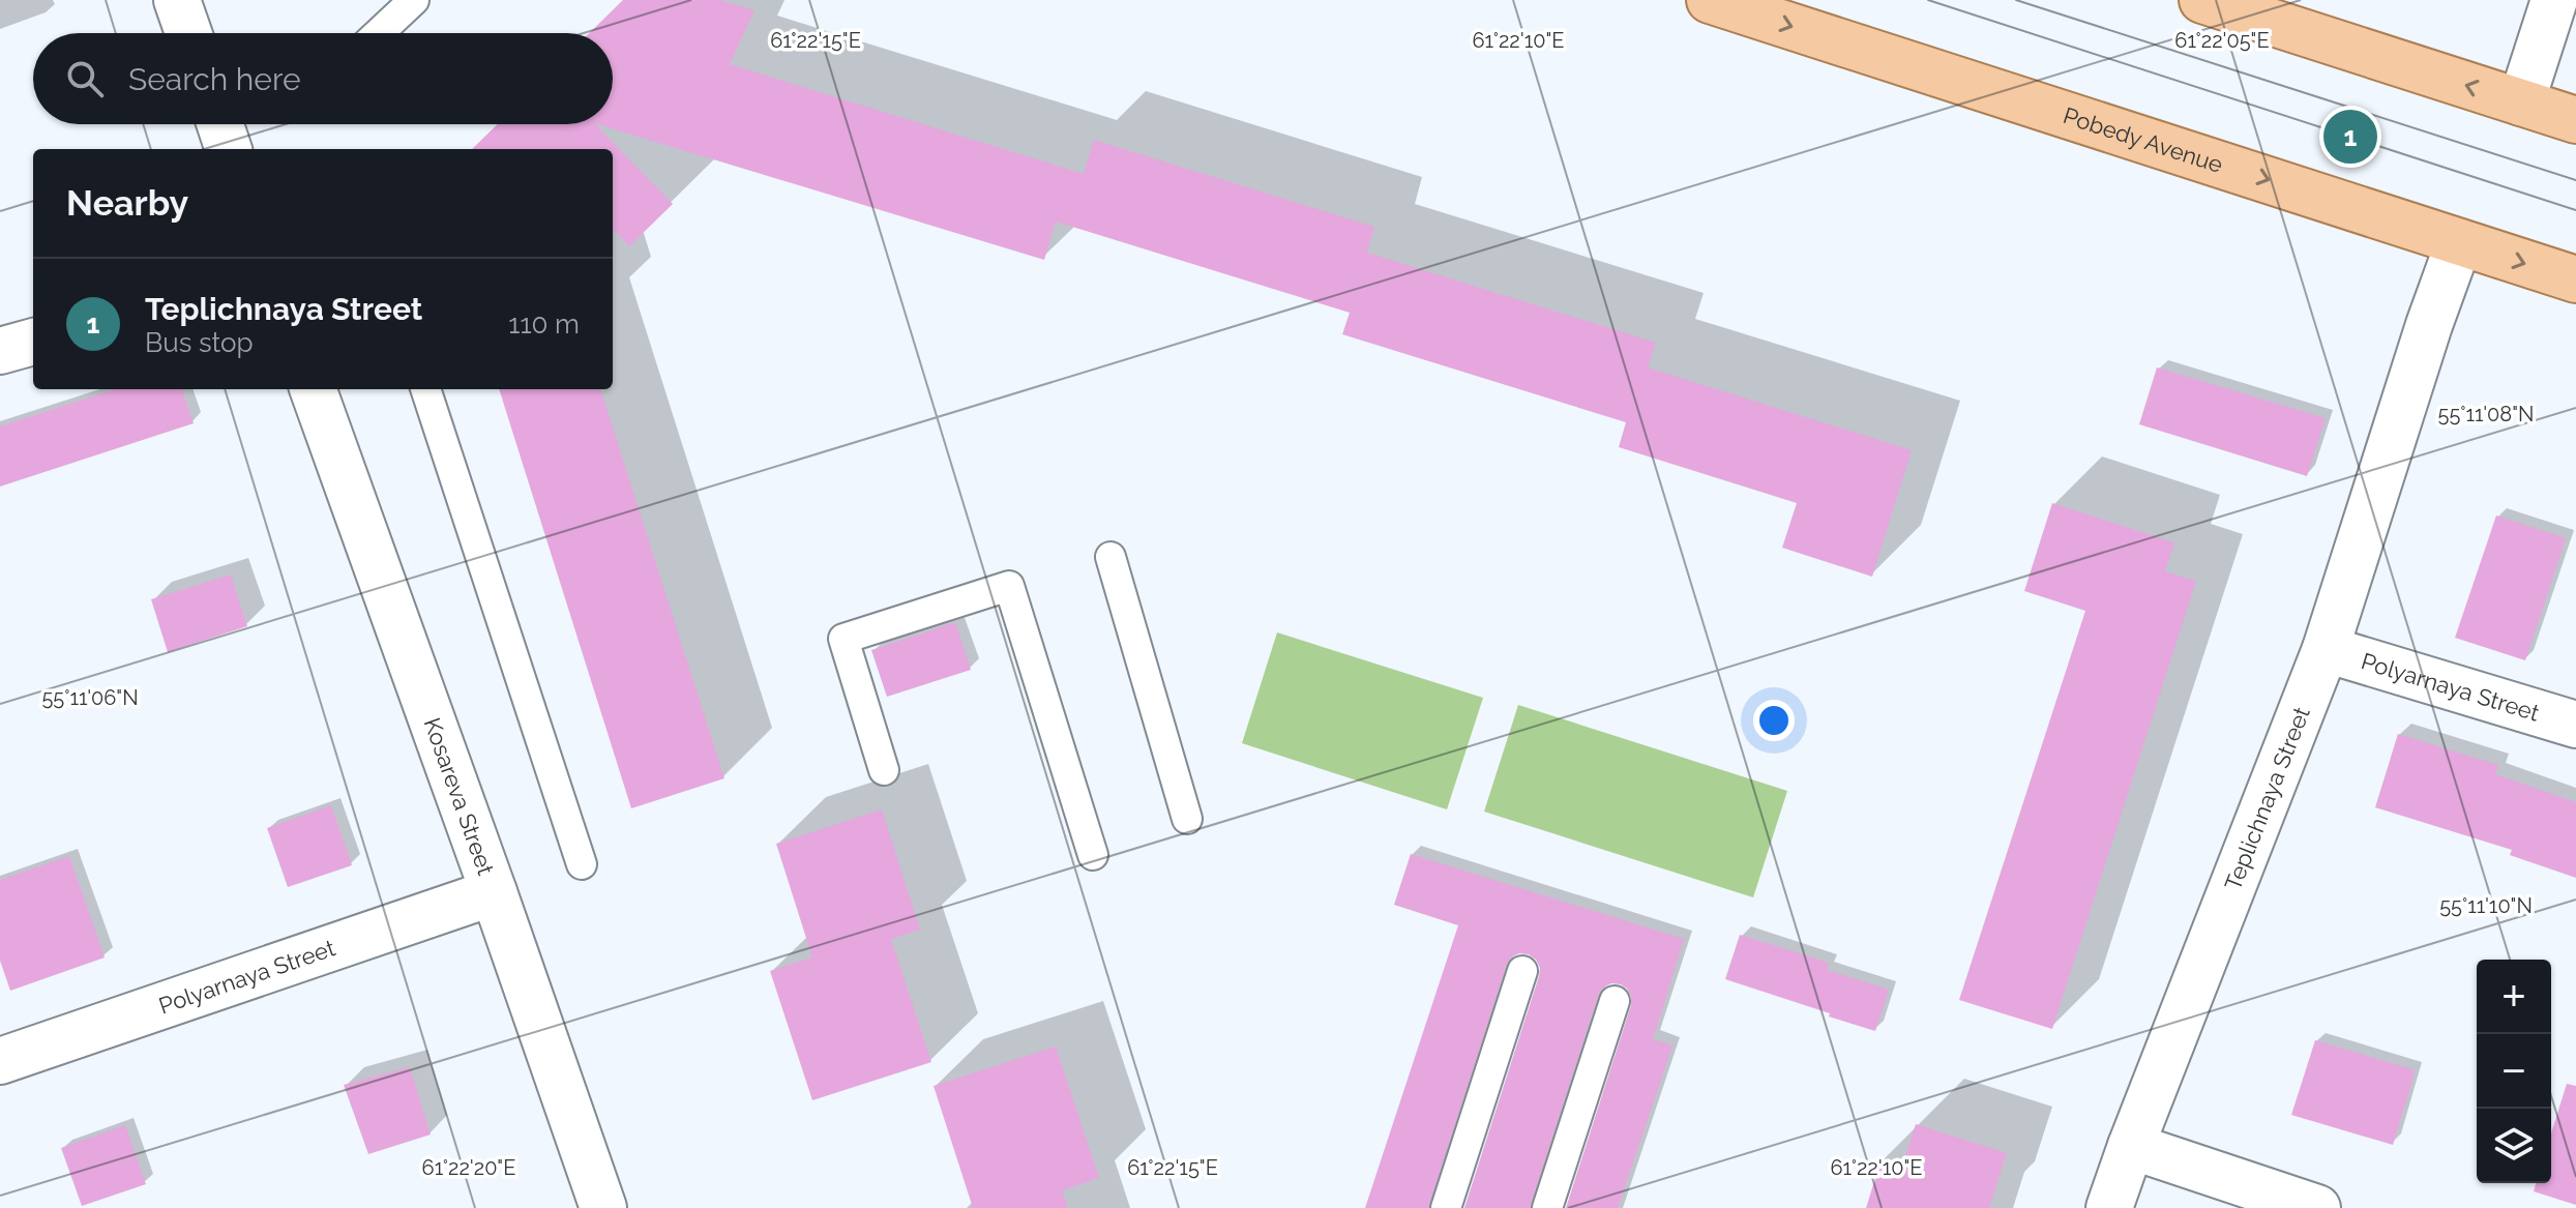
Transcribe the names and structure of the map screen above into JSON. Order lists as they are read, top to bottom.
{
  "streets": {
    "main road": ["Pobedy Avenue"],
    "street": ["Polyarnaya Street", "Kosareva Street", "Teplichnaya Street"]
  },
  "crossings": [
    ["Pobedy Avenue", "Teplichnaya Street"],
    ["Polyarnaya Street", "Kosareva Street"],
    ["Polyarnaya Street", "Teplichnaya Street"]
  ],
  "page": {
    "search": "Search here",
    "pins": "1",
    "heading": "Nearby",
    "list": [
      {
        "mark": "1",
        "name": "Teplichnaya Street",
        "note": "Bus stop",
        "value": "110 m"
      }
    ],
    "map_buttons": ["+", "−"]
  },
  "coordinates": [
    "61°22'15\"E",
    "61°22'10\"E",
    "61°22'05\"E",
    "55°11'08\"N",
    "55°11'06\"N",
    "55°11'10\"N",
    "61°22'20\"E"
  ]
}
